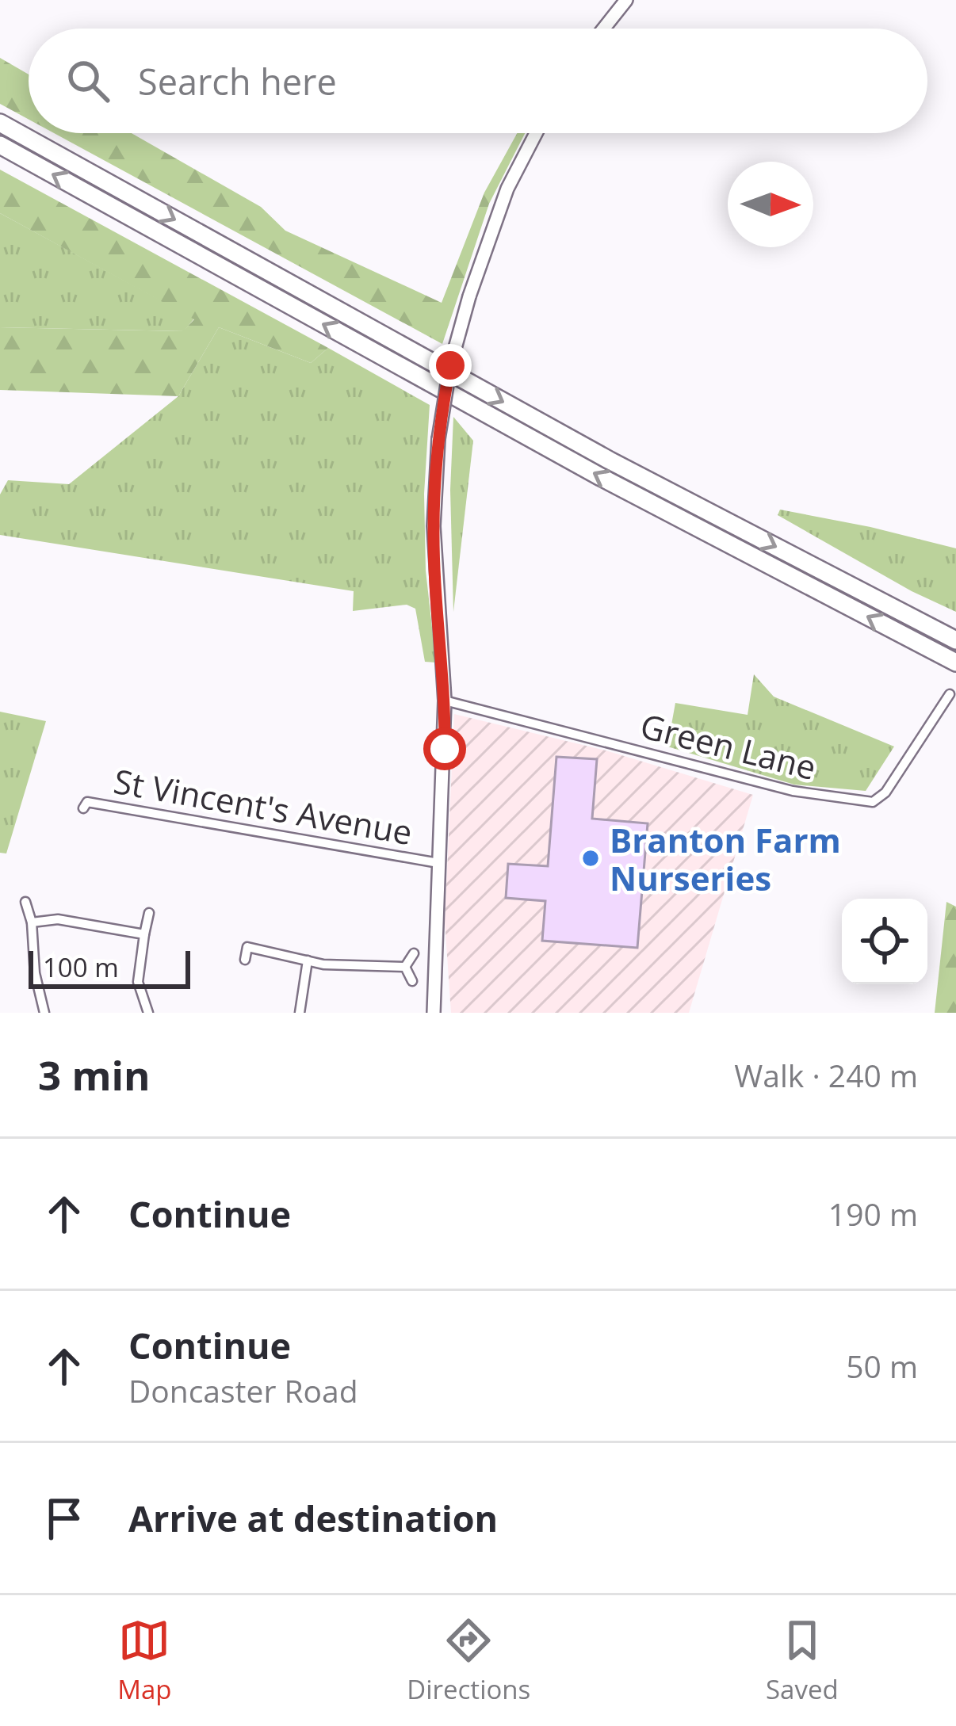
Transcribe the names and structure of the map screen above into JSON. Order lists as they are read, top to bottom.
{
  "streets": {
    "street": ["Green Lane", "St Vincent's Avenue"]
  },
  "places": ["Branton Farm Nurseries"],
  "scale_bar": "100 m",
  "north": "right",
  "page": {
    "search": "Search here",
    "scale": "100 m",
    "heading": ["3 min", "Walk · 240 m"],
    "list": [
      ["Continue", "190 m"],
      ["Continue", "Doncaster Road", "50 m"],
      "Arrive at destination"
    ],
    "nav": ["Map", "Directions", "Saved"]
  }
}
